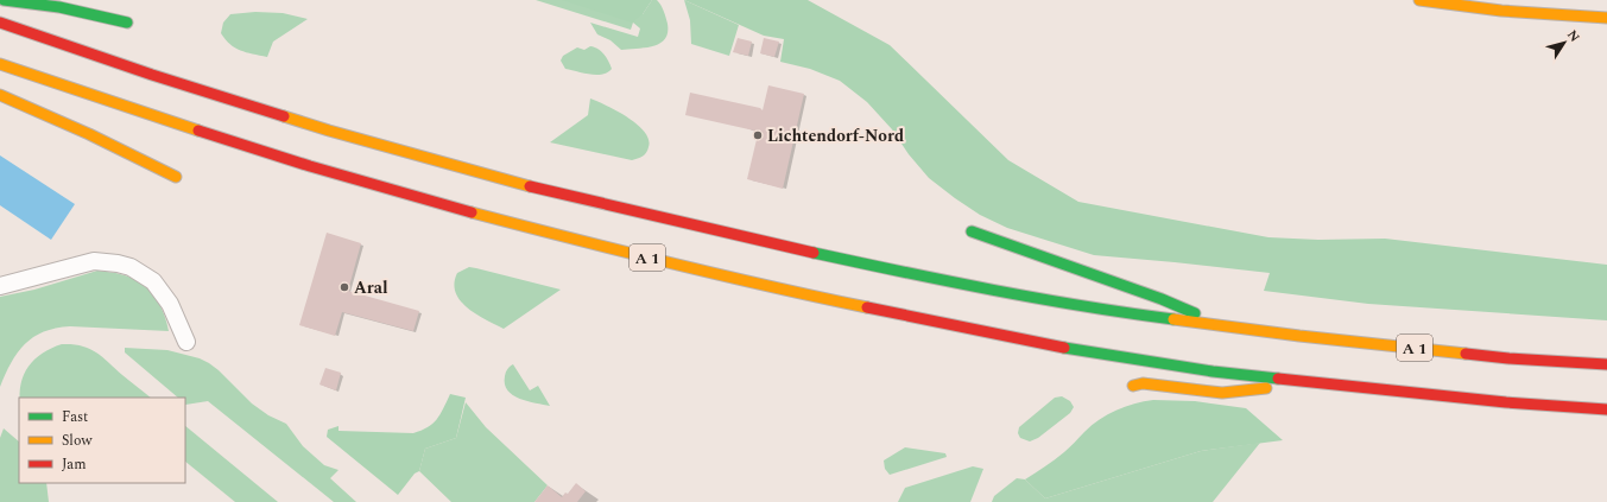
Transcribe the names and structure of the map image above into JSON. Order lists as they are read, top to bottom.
{
  "streets": {
    "main road": ["A 1"]
  },
  "places": ["Lichtendorf-Nord", "Aral"],
  "legend": ["Fast", "Slow", "Jam"],
  "north": "top right"
}
